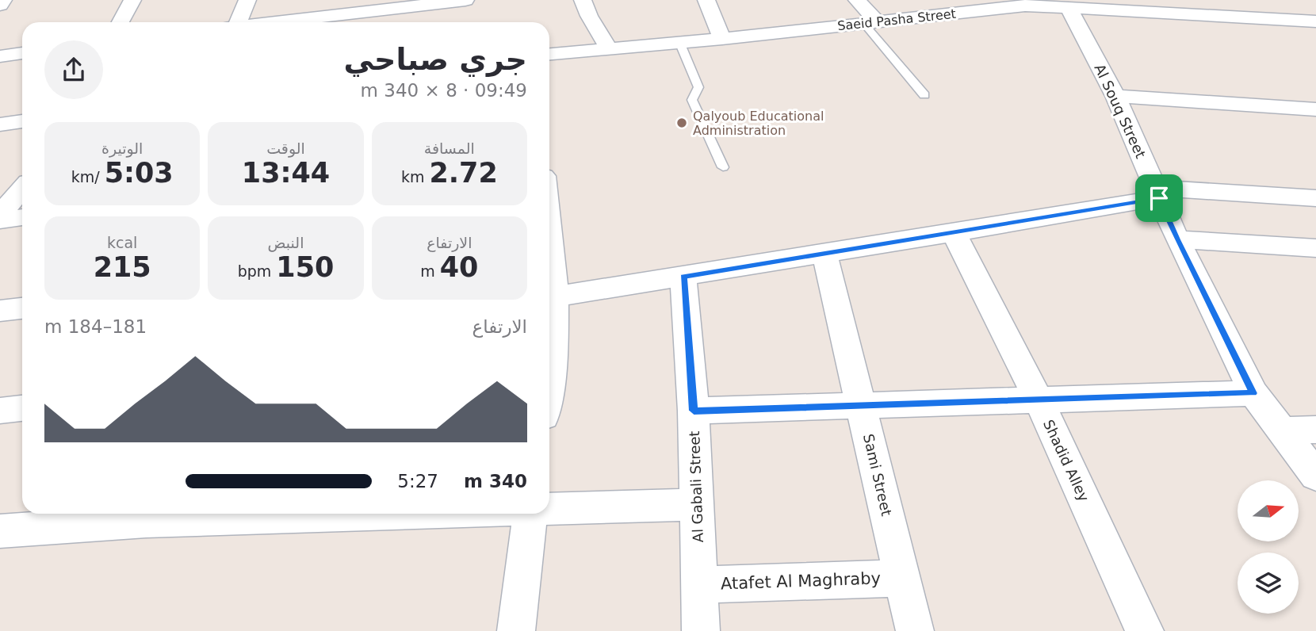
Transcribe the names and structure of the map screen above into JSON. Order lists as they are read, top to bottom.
{
  "streets": {
    "street": [
      "Saeid Pasha Street",
      "Al Souq Street",
      "Shadid Alley",
      "Sami Street",
      "Al Gabali Street",
      "Atafet Al Maghraby"
    ]
  },
  "crossings": [
    ["Saeid Pasha Street", "Al Souq Street"],
    ["Sami Street", "Atafet Al Maghraby"],
    ["Al Gabali Street", "Atafet Al Maghraby"]
  ],
  "places": ["Qalyoub Educational Administration"],
  "north": "right",
  "page": {
    "heading": ["جري صباحي", "09:49 · 8 × 340 m"],
    "stats": [
      ["المسافة", "2.72 km"],
      ["الوقت", "13:44"],
      ["الوتيرة", "5:03 /km"],
      ["الارتفاع", "40 m"],
      ["النبض", "150 bpm"],
      ["kcal", "215"]
    ],
    "chart": ["الارتفاع", "181–184 m"],
    "list": [
      {
        "name": "340 m",
        "note": "5:27"
      }
    ]
  }
}
